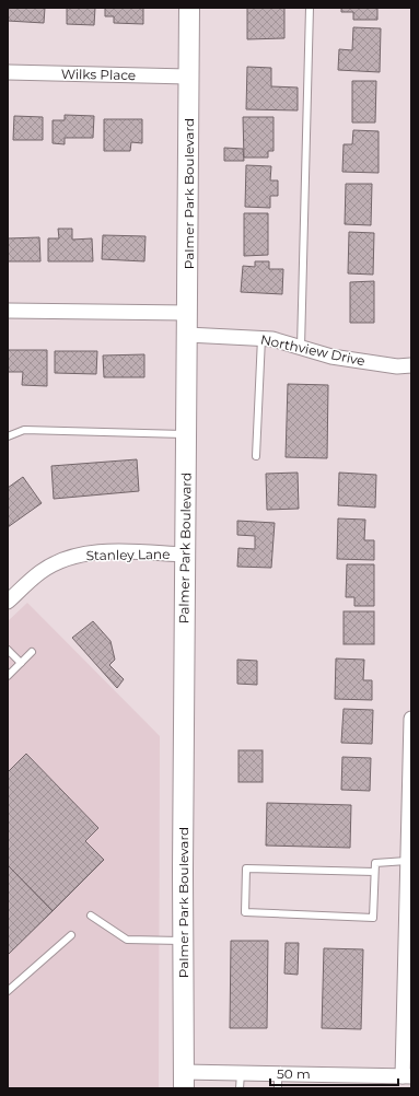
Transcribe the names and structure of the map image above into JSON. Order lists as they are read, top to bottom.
{
  "streets": {
    "main road": ["Palmer Park Boulevard"],
    "street": ["Wilks Place", "Northview Drive", "Stanley Lane"]
  },
  "crossings": [
    ["Wilks Place", "Palmer Park Boulevard"],
    ["Palmer Park Boulevard", "Northview Drive"],
    ["Palmer Park Boulevard", "Stanley Lane"]
  ],
  "scale_bar": "50 m"
}
